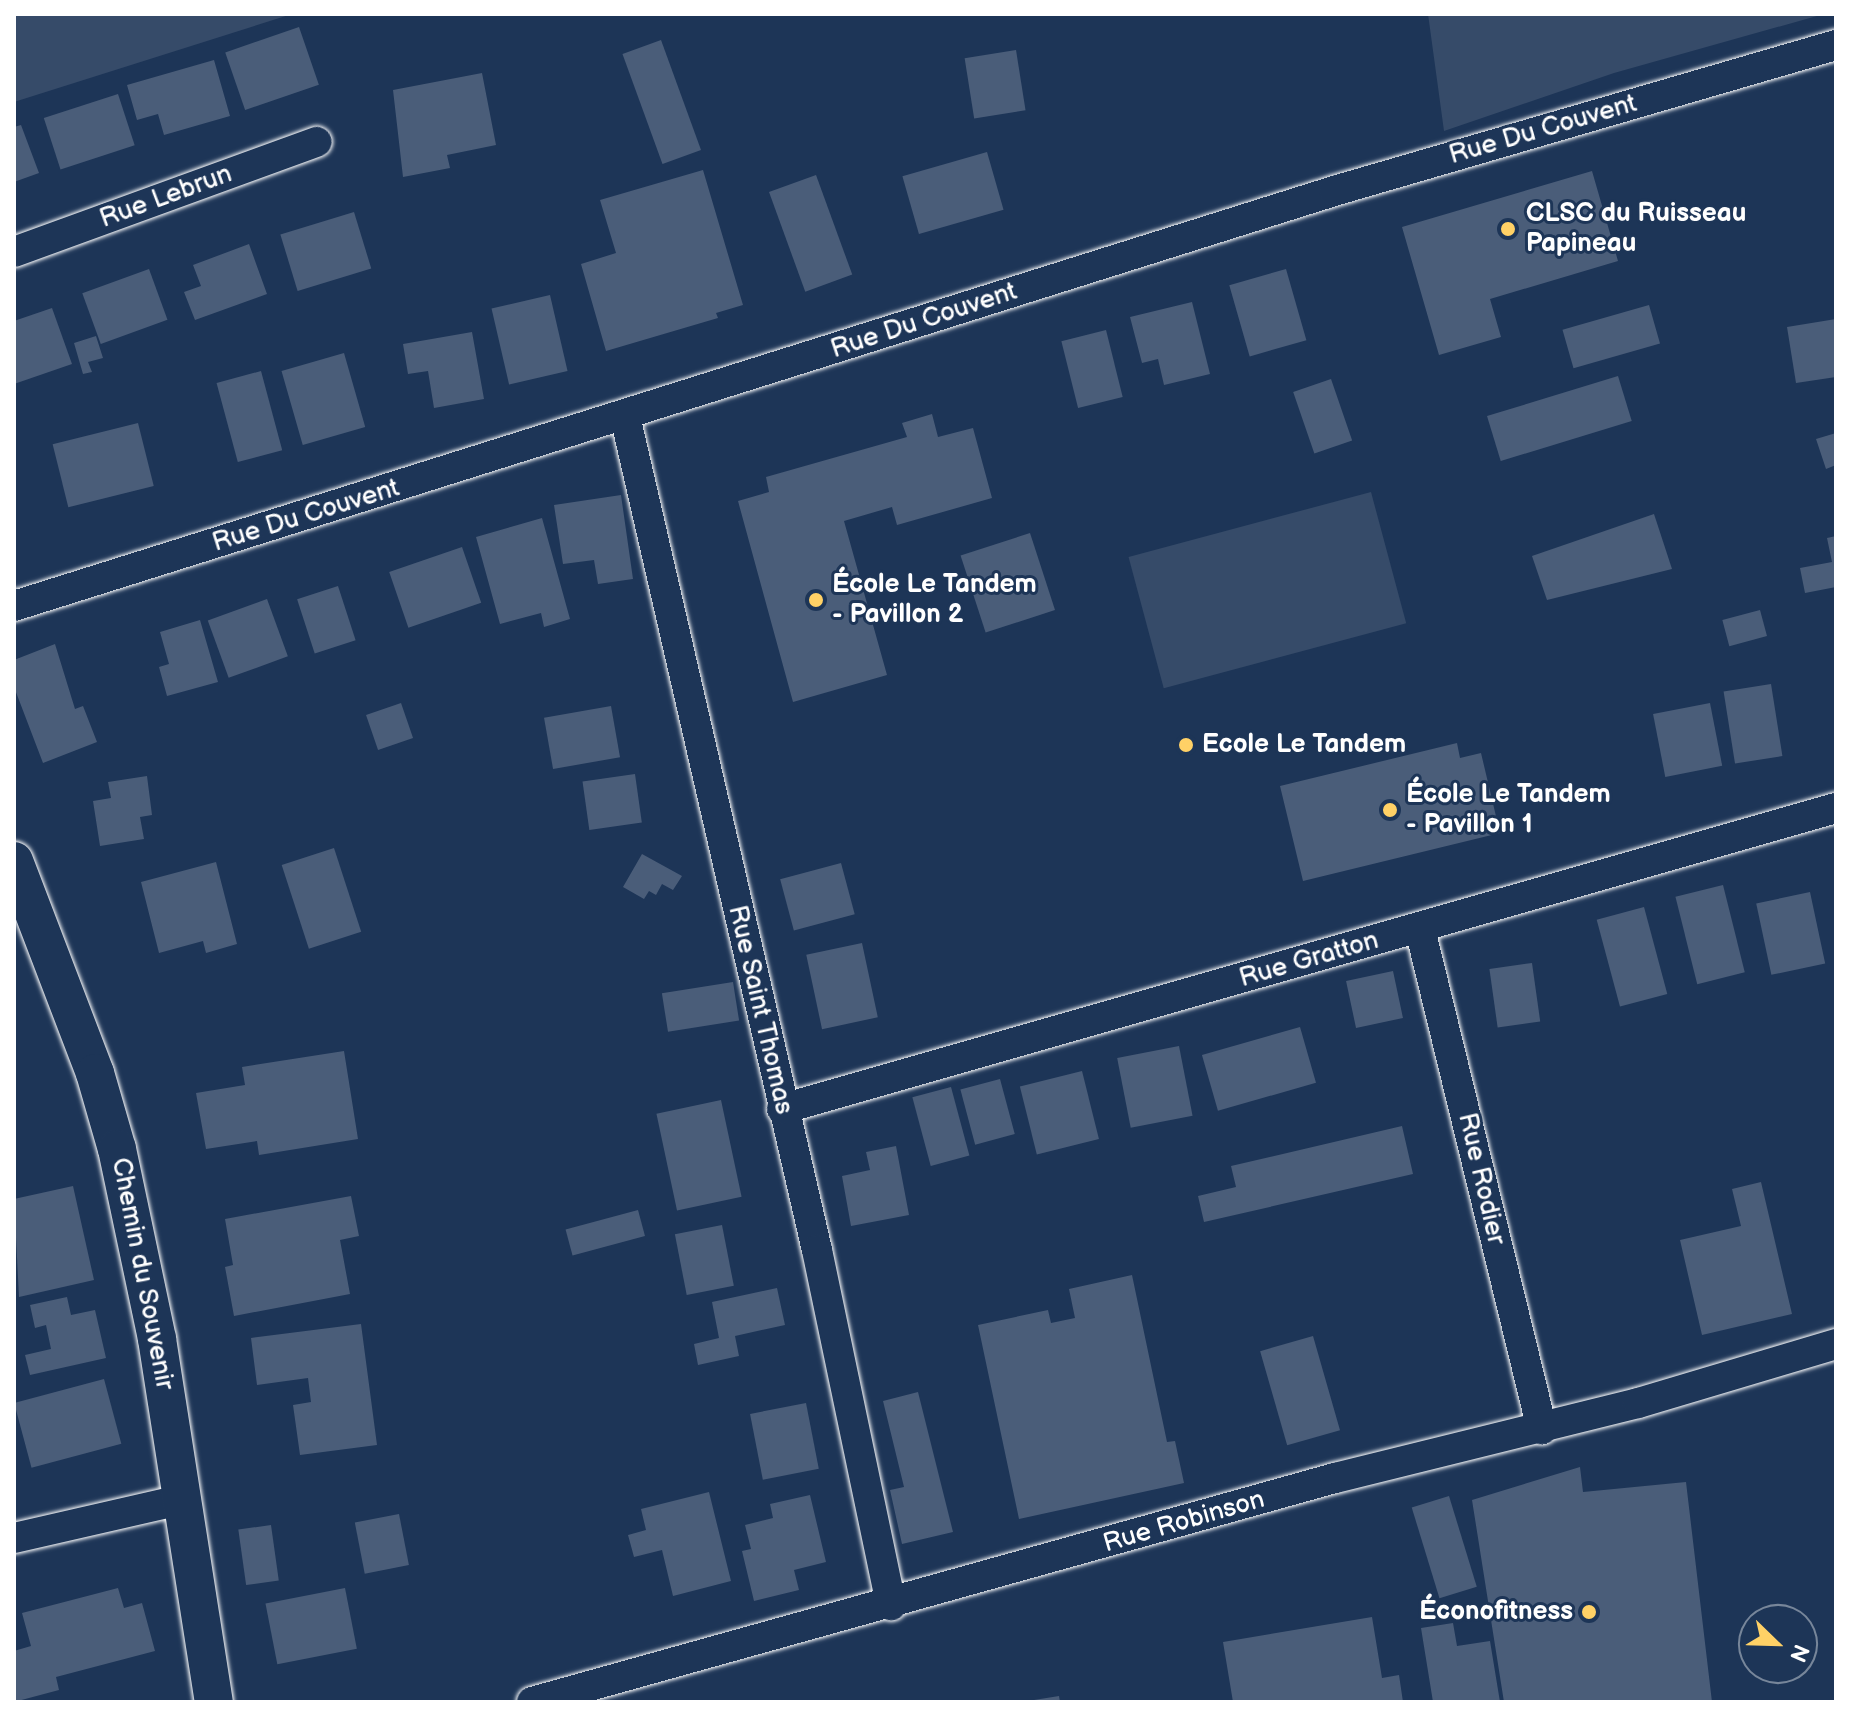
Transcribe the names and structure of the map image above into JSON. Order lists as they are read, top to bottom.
{
  "streets": {
    "street": [
      "Rue Du Couvent",
      "Rue Lebrun",
      "Rue Gratton",
      "Rue Saint Thomas",
      "Rue Rodier",
      "Chemin du Souvenir",
      "Rue Robinson"
    ]
  },
  "crossings": [
    ["Rue Du Couvent", "Rue Saint Thomas"],
    ["Rue Gratton", "Rue Saint Thomas"],
    ["Rue Gratton", "Rue Rodier"],
    ["Rue Saint Thomas", "Rue Robinson"],
    ["Rue Rodier", "Rue Robinson"]
  ],
  "places": [
    "CLSC du Ruisseau Papineau",
    "École Le Tandem - Pavillon 2",
    "Ecole Le Tandem",
    "École Le Tandem - Pavillon 1",
    "Éconofitness"
  ],
  "north": "bottom right"
}
